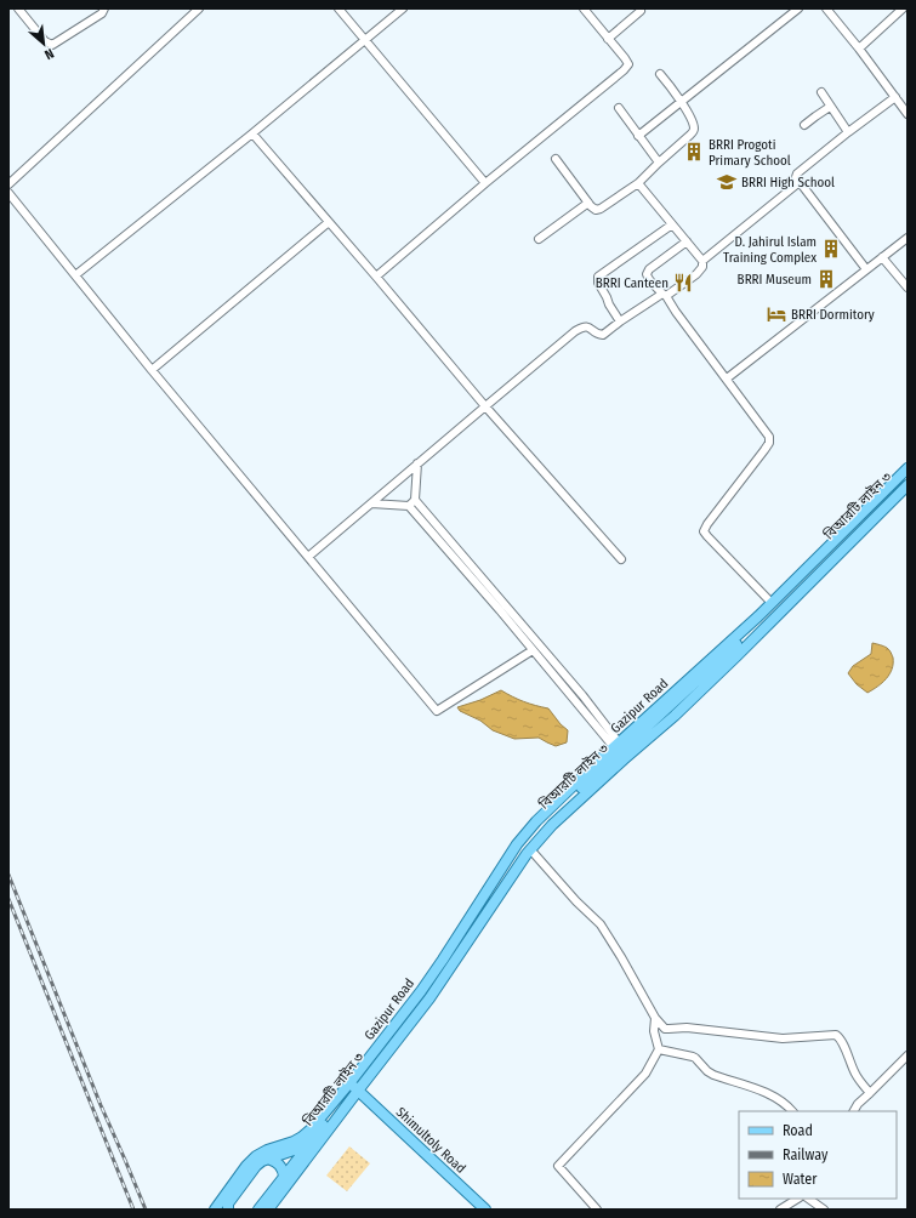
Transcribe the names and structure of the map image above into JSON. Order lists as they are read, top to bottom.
{
  "streets": {
    "main road": ["বিআরটি লাইন ৩", "Gazipur Road", "Shimultoly Road"]
  },
  "crossings": [
    ["বিআরটি লাইন ৩", "Gazipur Road"],
    ["বিআরটি লাইন ৩", "Shimultoly Road"],
    ["Gazipur Road", "Shimultoly Road"]
  ],
  "places": {
    "building": ["BRRI Progoti Primary School", "D. Jahirul Islam Training Complex", "BRRI Museum"],
    "school or university": ["BRRI High School"],
    "restaurant": ["BRRI Canteen"],
    "hotel": ["BRRI Dormitory"]
  },
  "legend": ["Road", "Railway", "Water"],
  "north": "bottom right"
}
